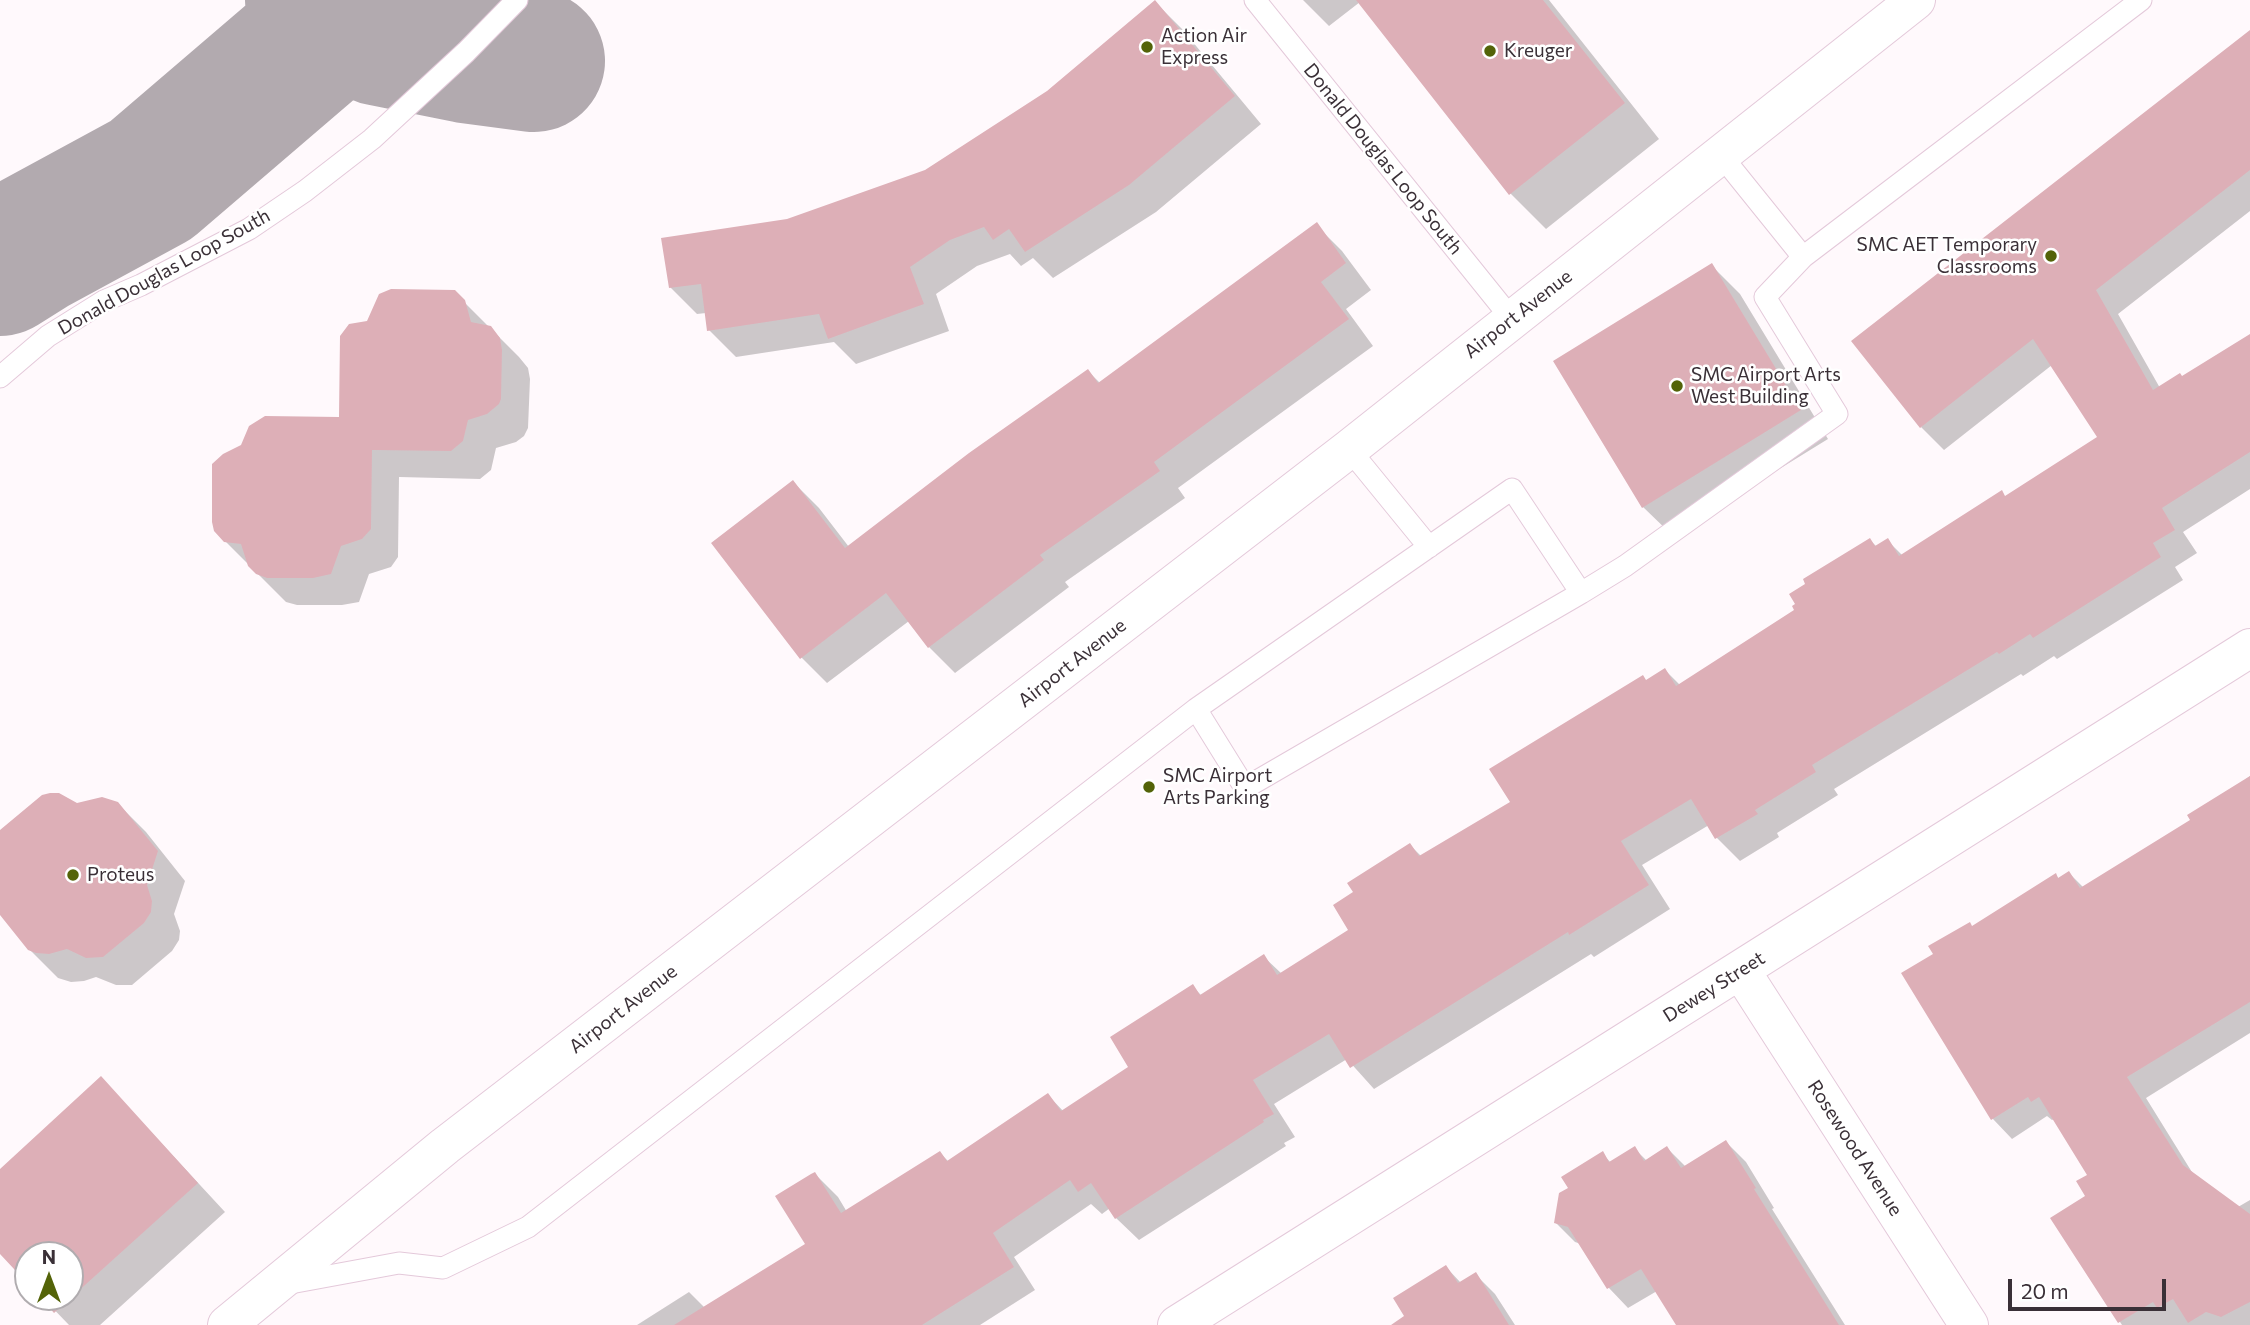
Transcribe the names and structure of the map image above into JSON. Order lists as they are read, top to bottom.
{
  "streets": {
    "street": ["Airport Avenue", "Dewey Street", "Rosewood Avenue"],
    "lane": ["Donald Douglas Loop South"]
  },
  "crossings": [
    ["Donald Douglas Loop South", "Airport Avenue"],
    ["Dewey Street", "Rosewood Avenue"]
  ],
  "places": [
    "Action Air Express",
    "Kreuger",
    "SMC AET Temporary Classrooms",
    "SMC Airport Arts West Building",
    "SMC Airport Arts Parking",
    "Proteus"
  ],
  "scale_bar": "20 m",
  "north": "top"
}
